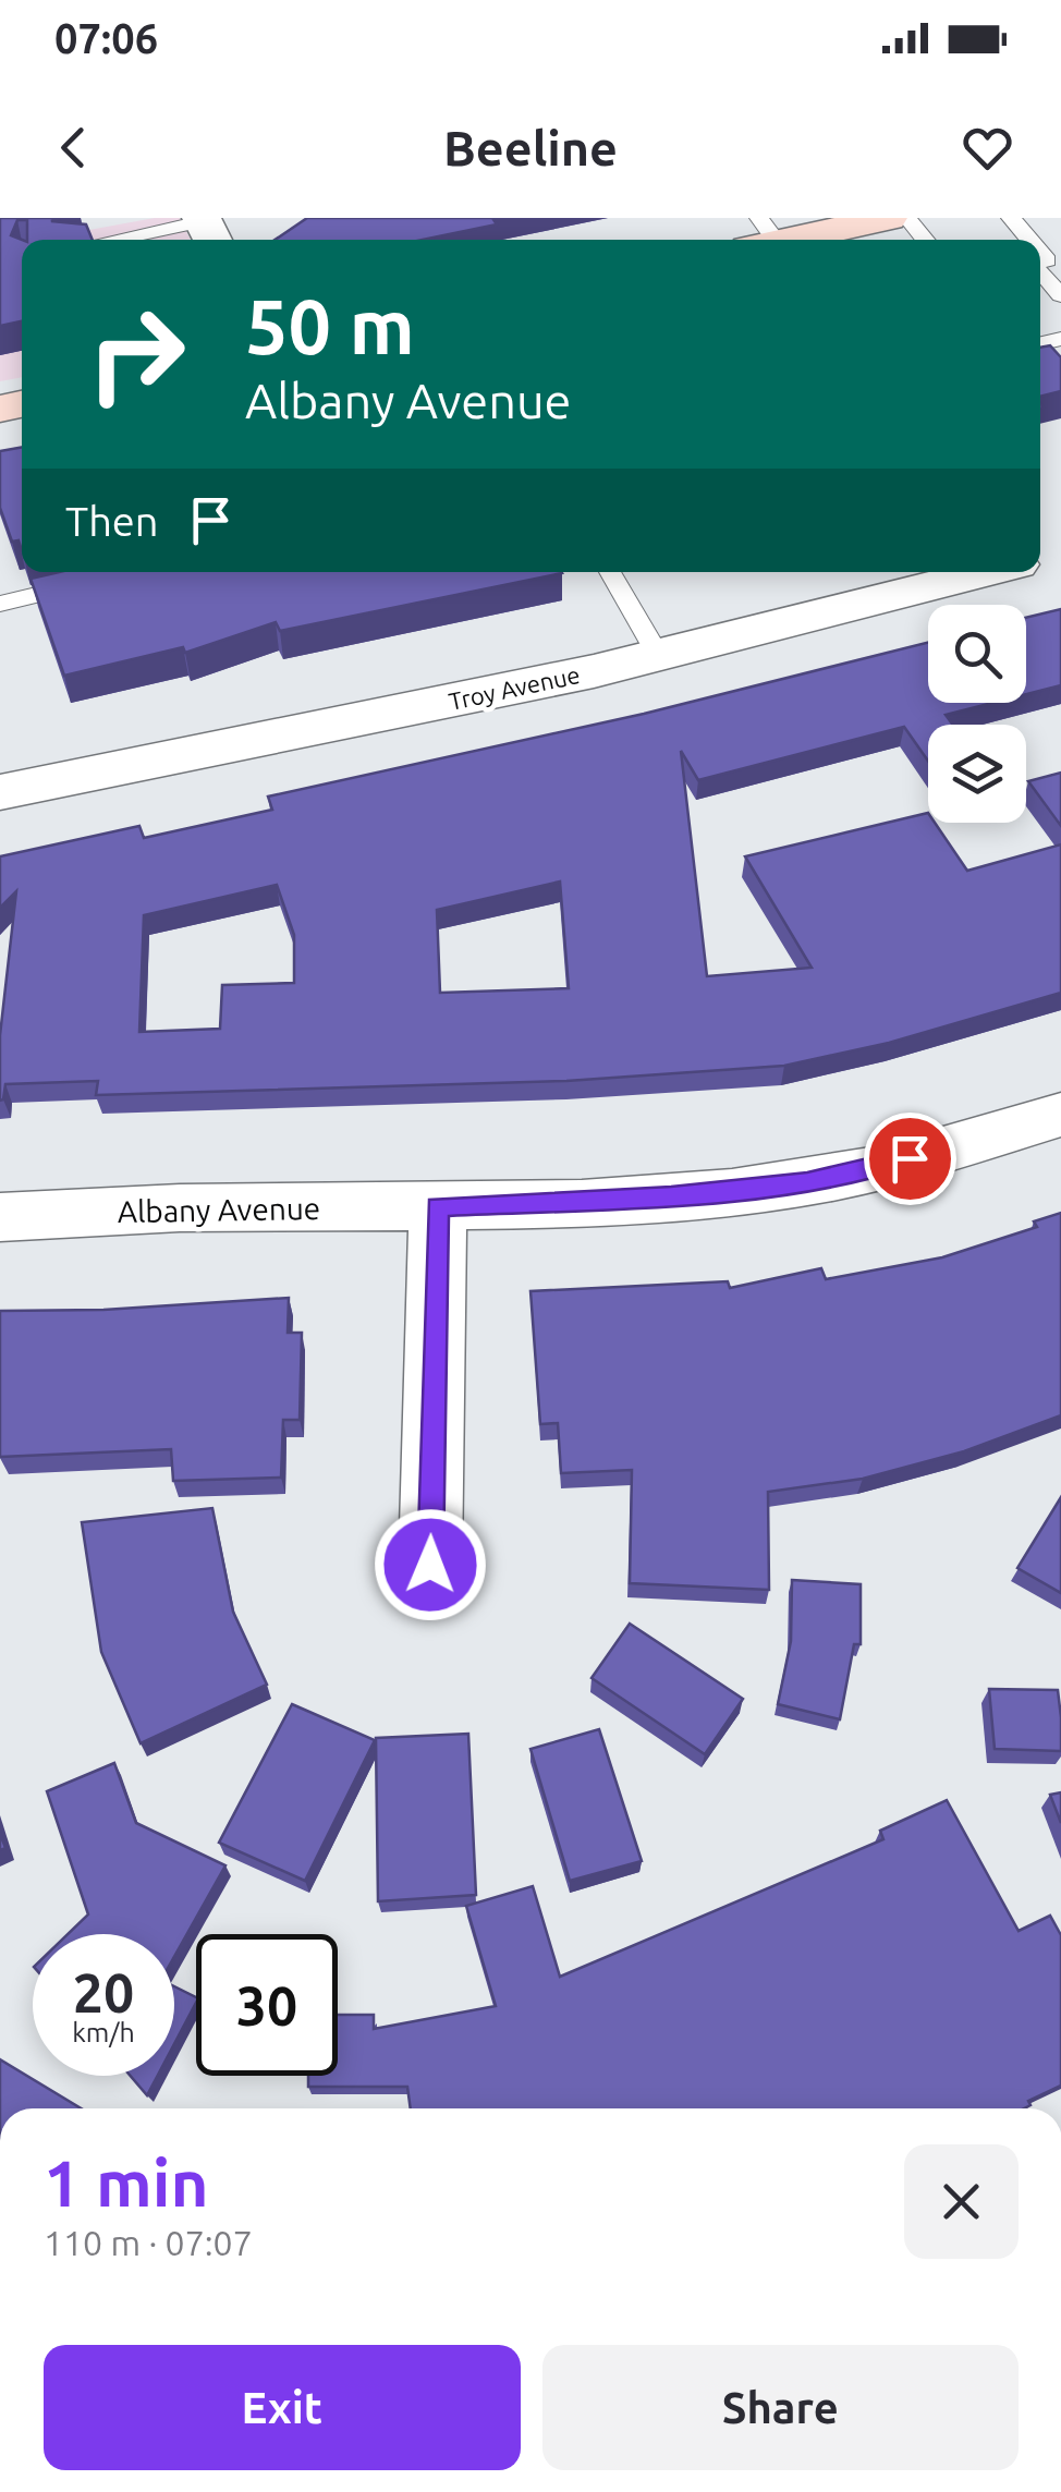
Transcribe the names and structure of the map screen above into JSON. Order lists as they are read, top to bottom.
{
  "streets": {
    "street": ["Troy Avenue", "Albany Avenue"]
  },
  "page": {
    "status": "07:06",
    "header": "Beeline",
    "turn": ["50 m", "Albany Avenue"],
    "then": "Then",
    "speed": "20 km/h",
    "limit": "30",
    "heading": ["1 min", "110 m · 07:07"],
    "buttons": ["Exit", "Share"]
  }
}
